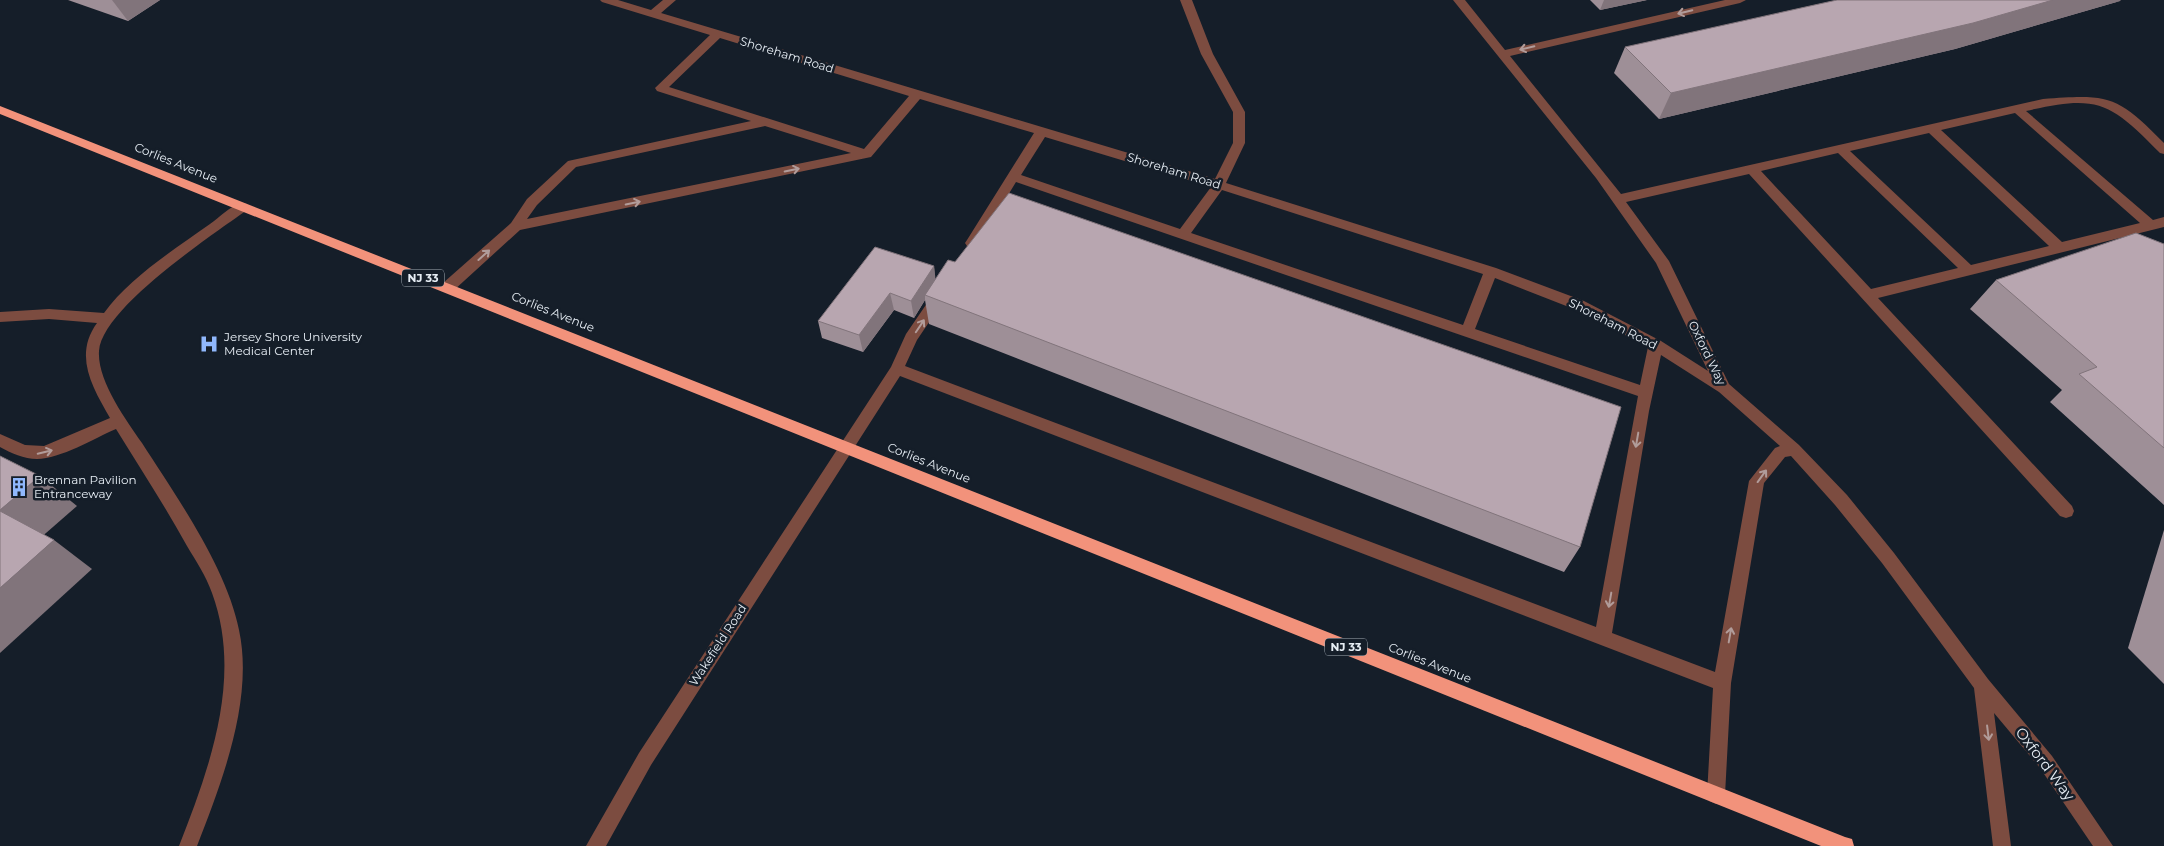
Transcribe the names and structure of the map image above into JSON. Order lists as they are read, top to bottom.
{
  "streets": {
    "highway": ["Corlies Avenue", "NJ 33"],
    "street": ["Shoreham Road", "Oxford Way", "Wakefield Road"]
  },
  "crossings": [
    ["Shoreham Road", "Oxford Way"],
    ["Corlies Avenue", "Wakefield Road"]
  ],
  "places": {
    "hospital": ["Jersey Shore University Medical Center"],
    "building": ["Brennan Pavilion Entranceway"]
  }
}
